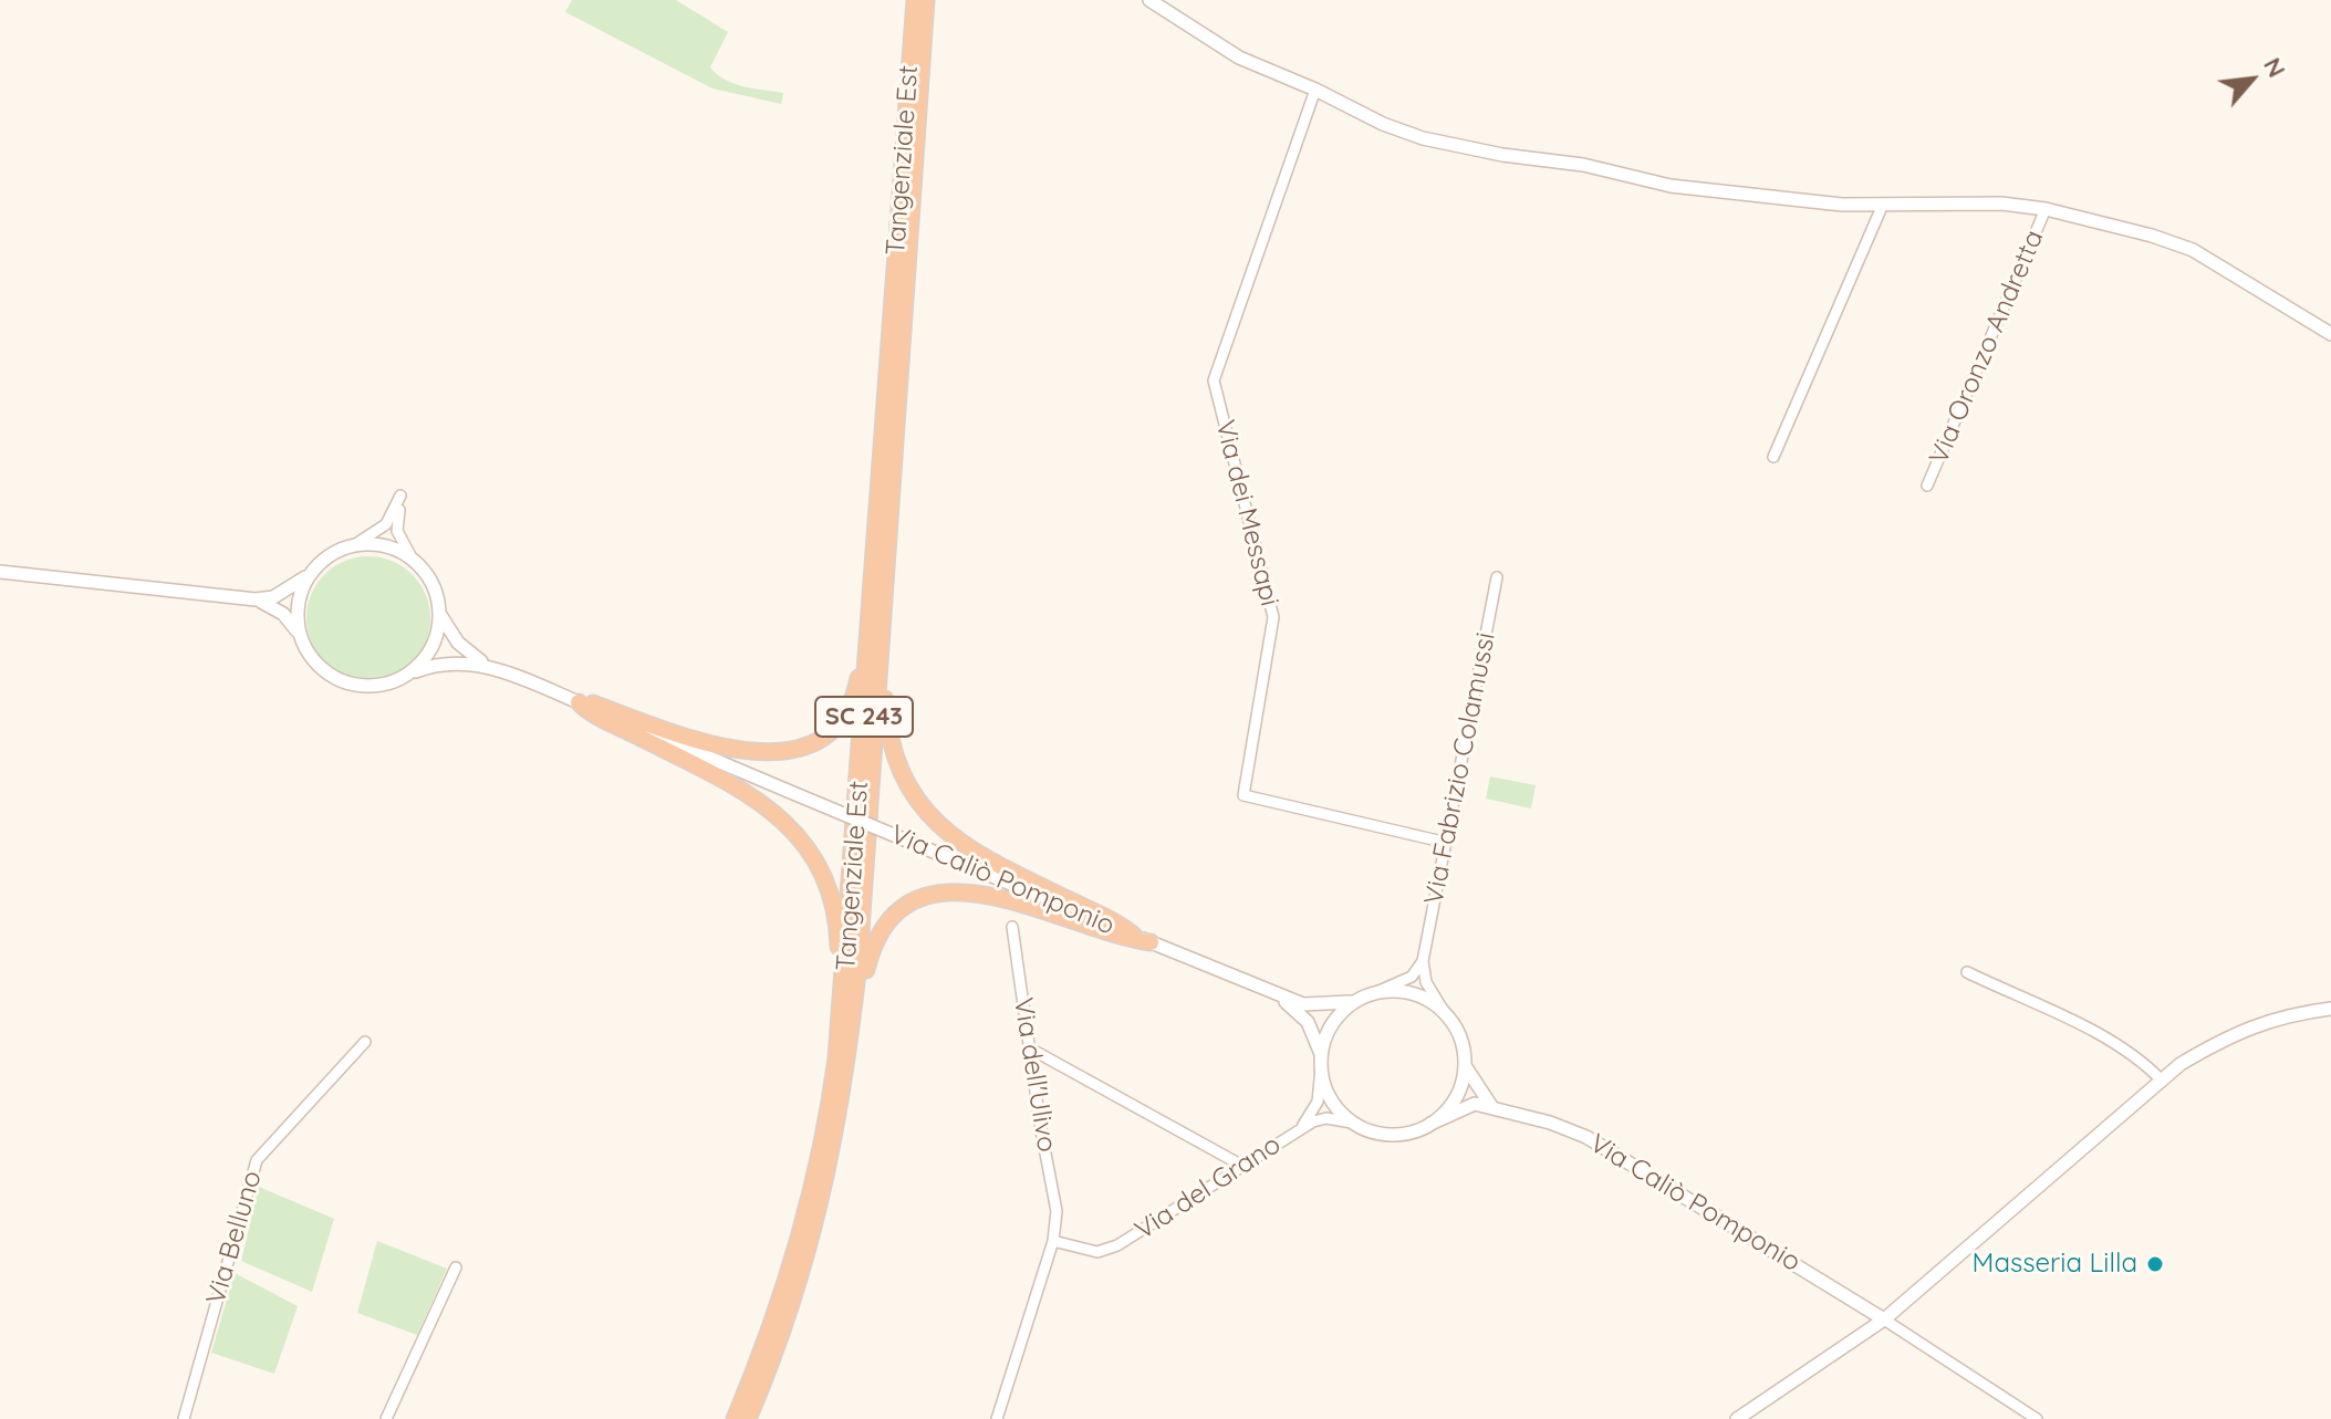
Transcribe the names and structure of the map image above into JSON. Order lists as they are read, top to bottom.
{
  "streets": {
    "highway": ["Tangenziale Est", "SC 243"],
    "street": [
      "Via Oronzo Andretta",
      "Via dei Messapi",
      "Via Fabrizio Colamussi",
      "Via Caliò Pomponio",
      "Via dell'Ulivo",
      "Via del Grano",
      "Via Belluno"
    ]
  },
  "crossings": [
    ["Via dei Messapi", "Via Fabrizio Colamussi"],
    ["Via dell'Ulivo", "Via del Grano"]
  ],
  "places": ["Masseria Lilla"],
  "north": "top right"
}
